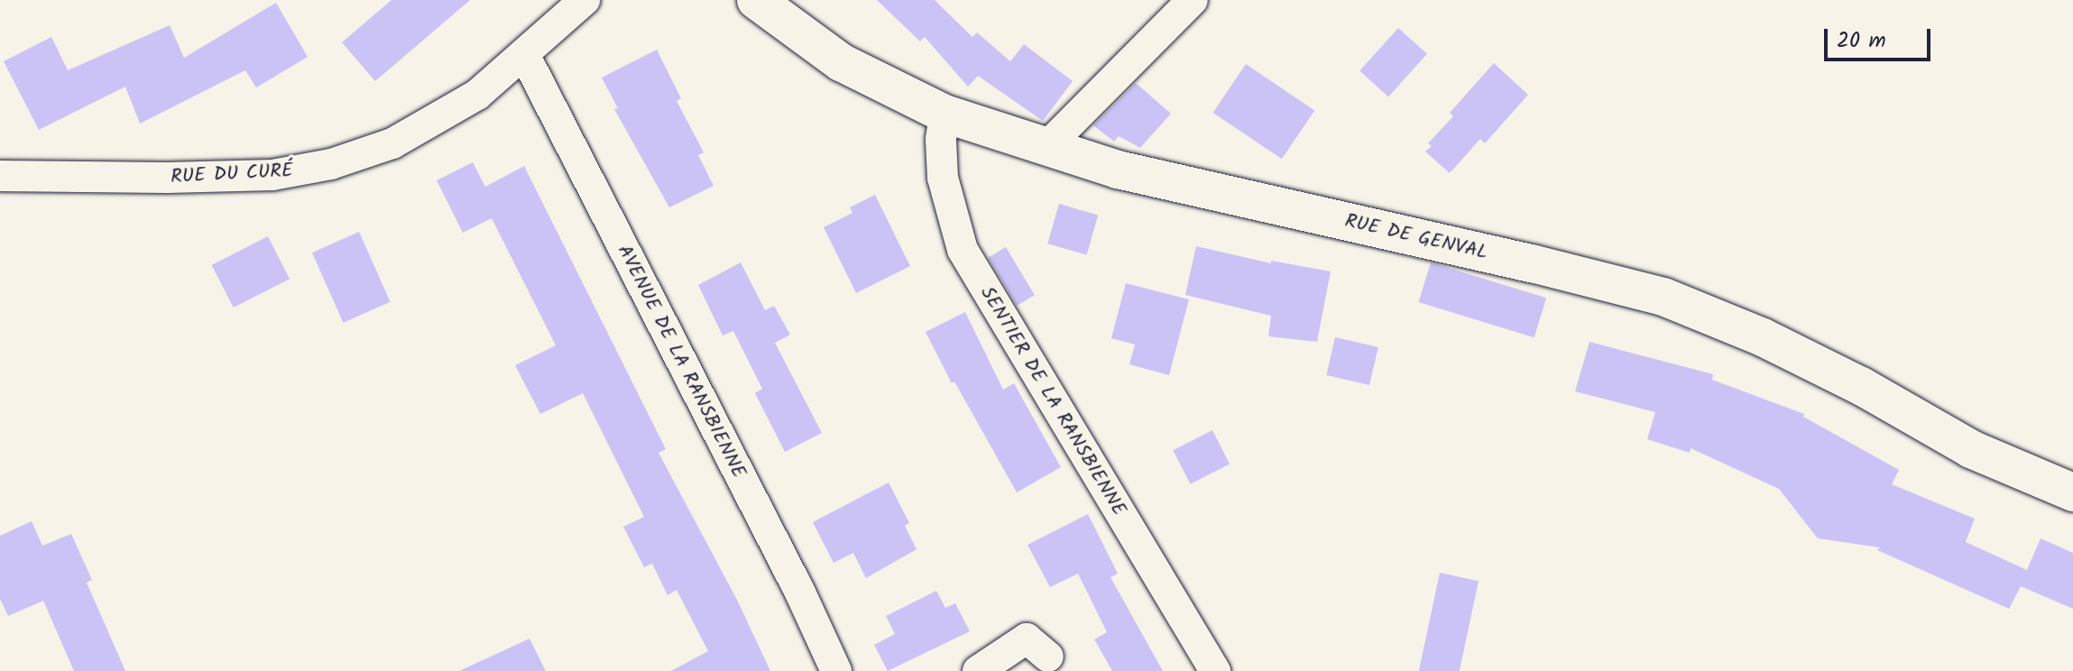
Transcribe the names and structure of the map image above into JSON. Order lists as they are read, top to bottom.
{
  "streets": {
    "street": [
      "RUE DU CURÉ",
      "RUE DE GENVAL",
      "AVENUE DE LA RANSBIENNE",
      "SENTIER DE LA RANSBIENNE"
    ]
  },
  "crossings": [
    ["RUE DU CURÉ", "AVENUE DE LA RANSBIENNE"],
    ["RUE DE GENVAL", "SENTIER DE LA RANSBIENNE"]
  ],
  "scale_bar": "20 m"
}
